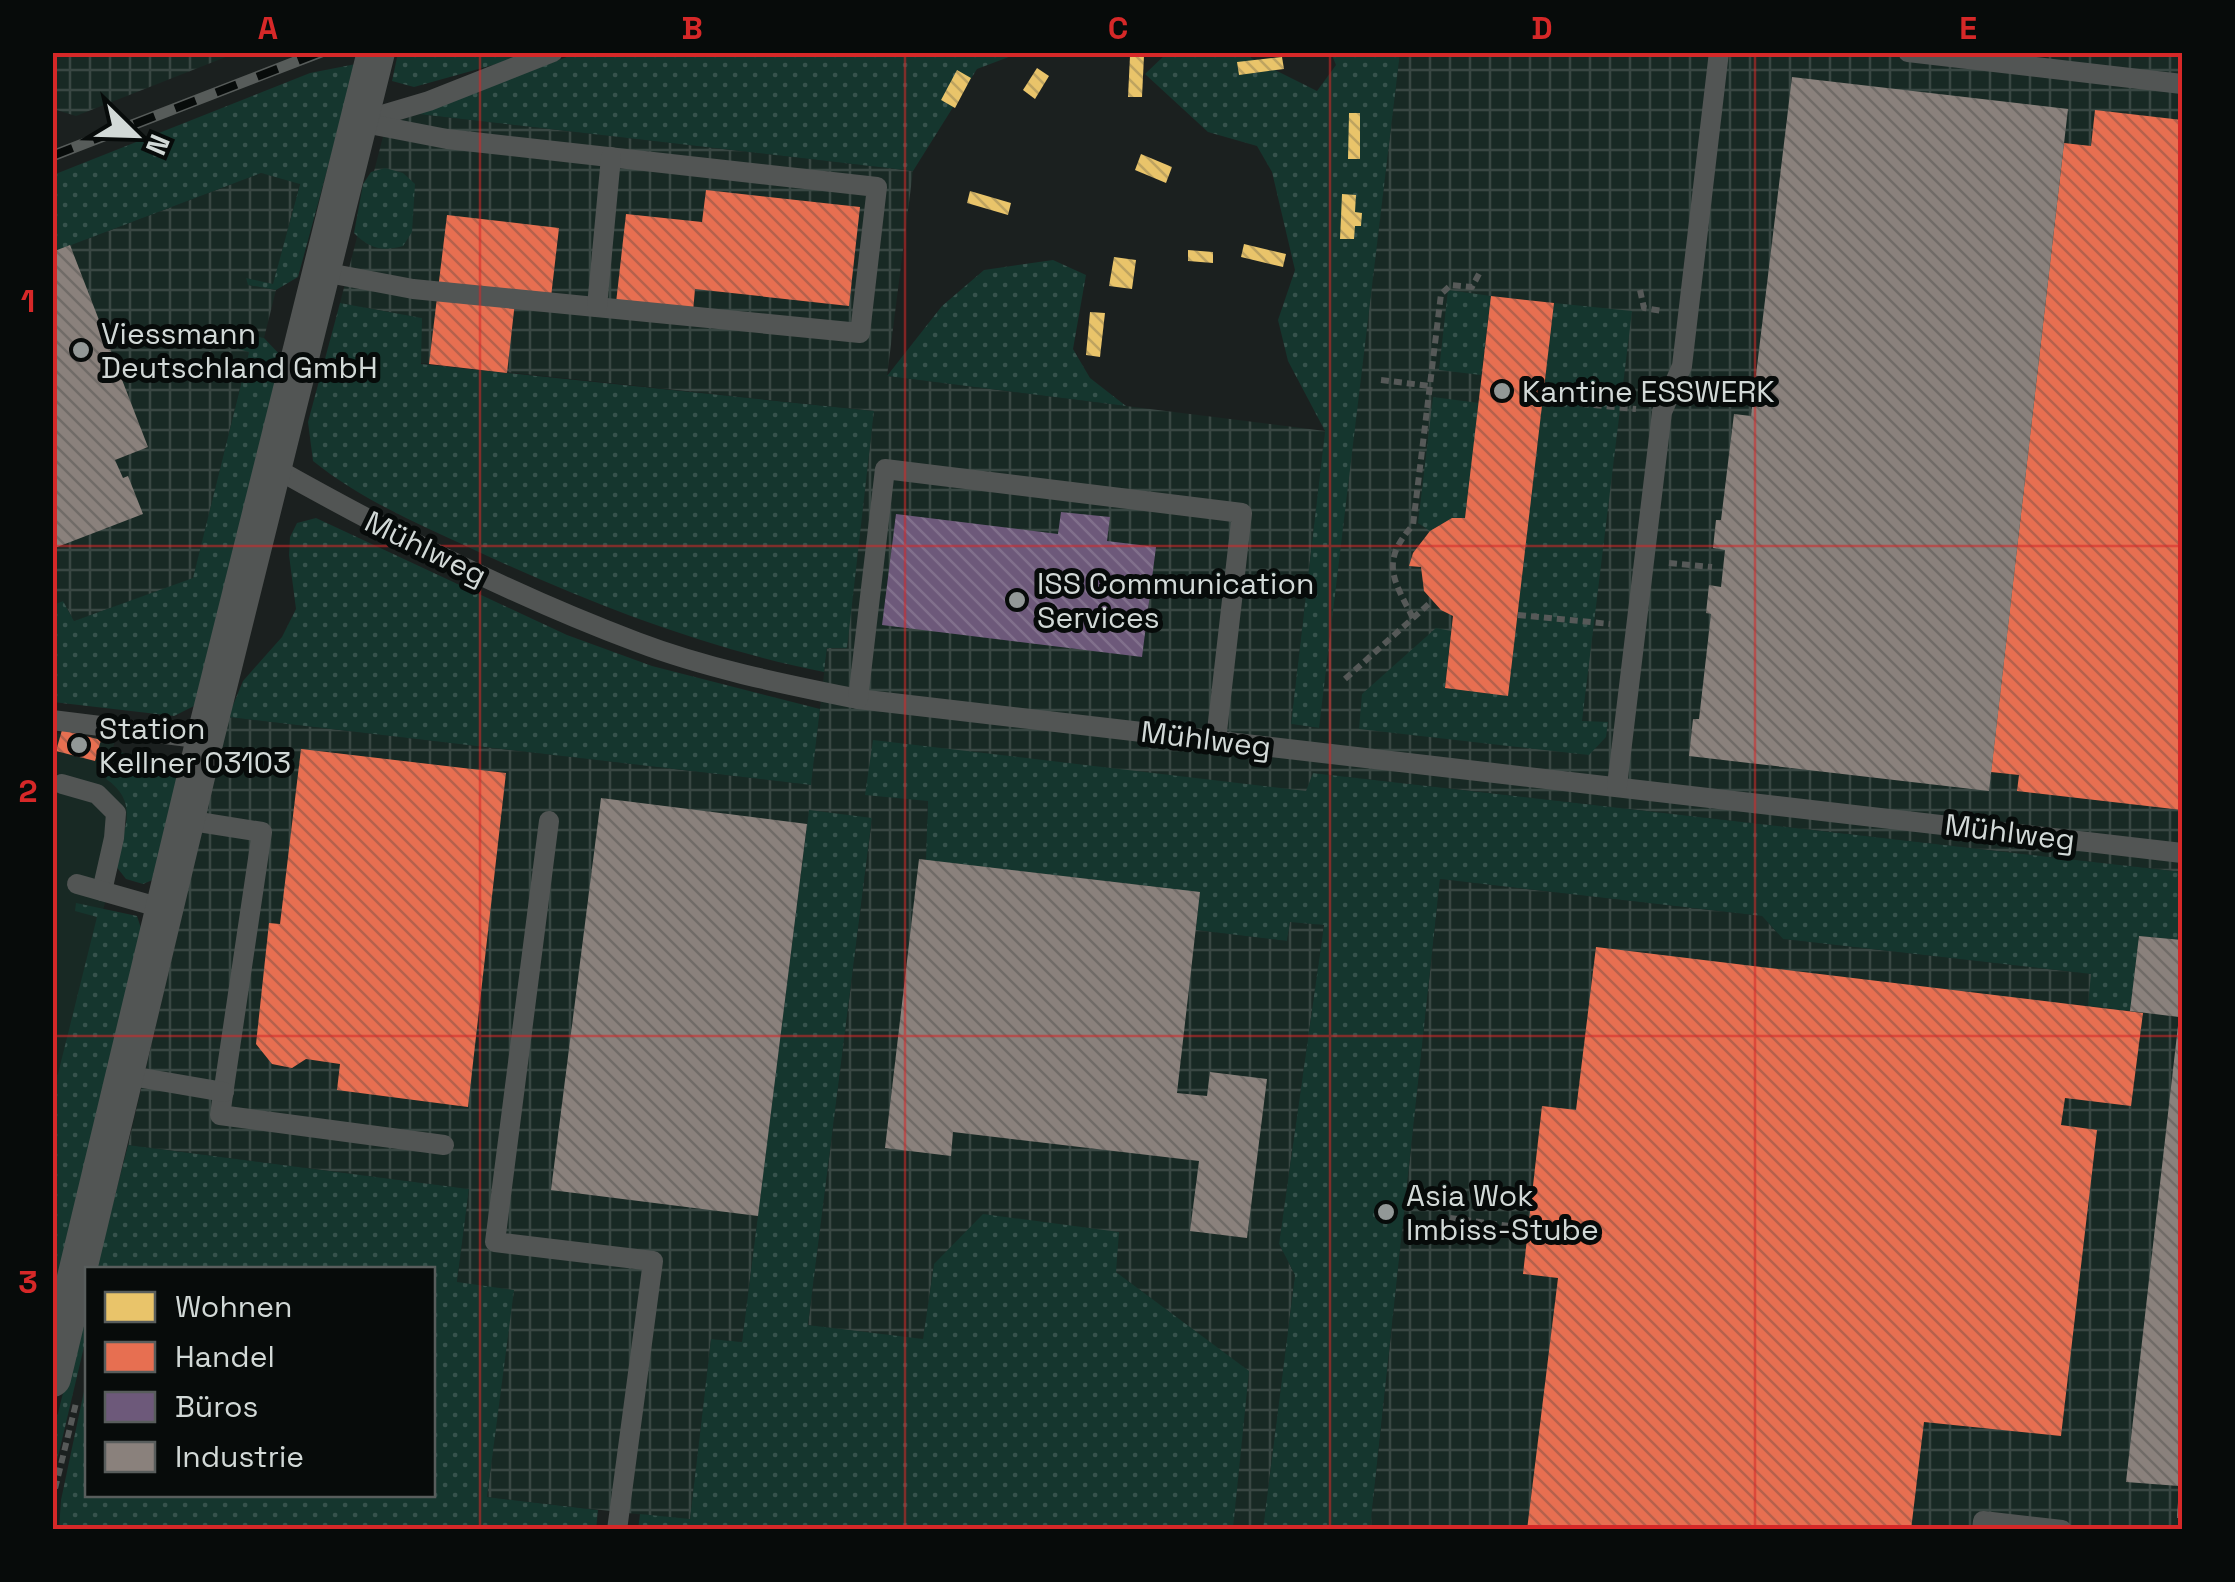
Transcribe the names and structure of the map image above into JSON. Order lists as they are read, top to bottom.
{
  "streets": {
    "lane": ["Mühlweg"]
  },
  "places": [
    "Viessmann Deutschland GmbH",
    "Kantine ESSWERK",
    "ISS Communication Services",
    "Station Kellner 03103",
    "Asia Wok Imbiss-Stube"
  ],
  "legend": [
    "Wohnen",
    "Handel",
    "Büros",
    "Industrie"
  ],
  "north": "bottom right",
  "grid": {
    "columns": [
      "A",
      "B",
      "C",
      "D",
      "E"
    ],
    "rows": ["1", "2", "3"]
  }
}
